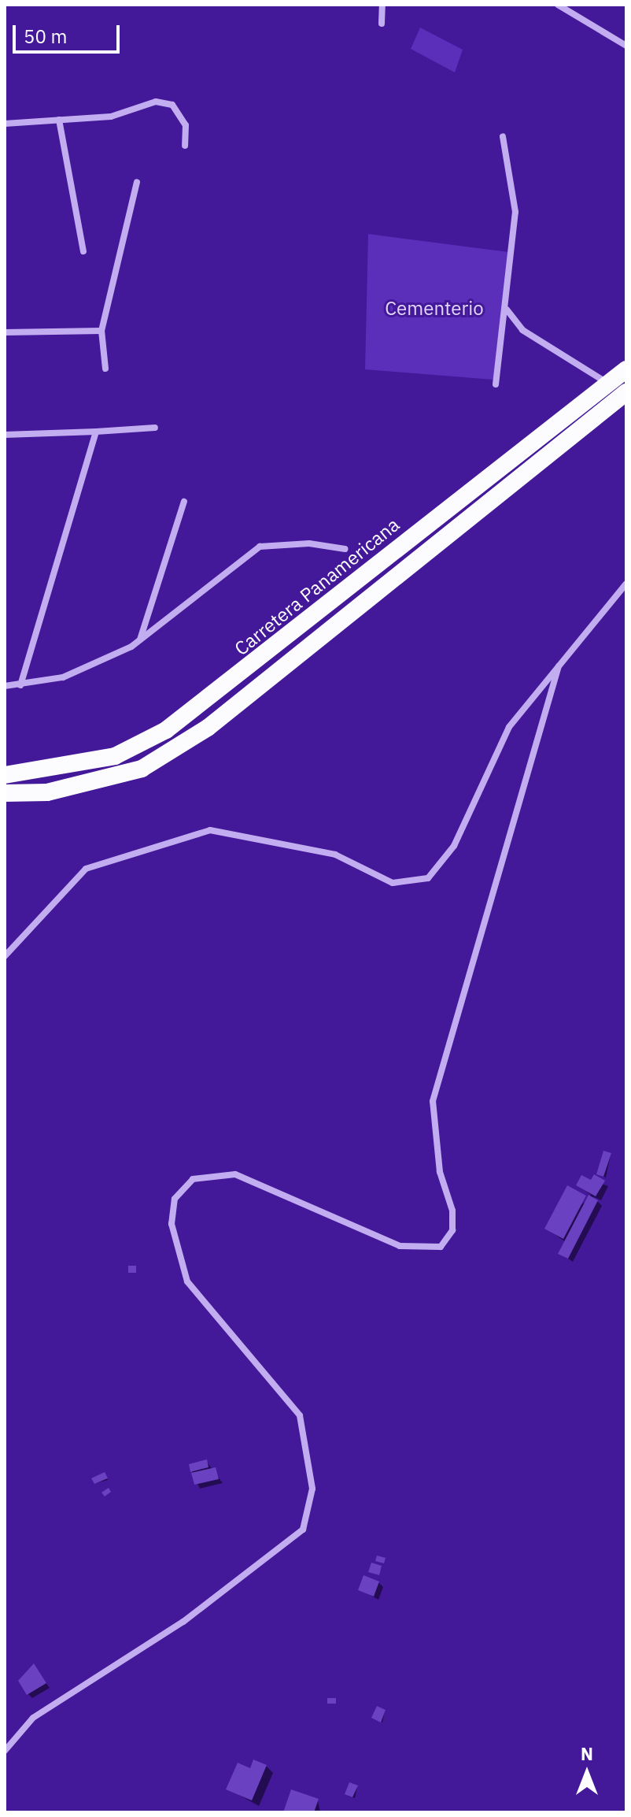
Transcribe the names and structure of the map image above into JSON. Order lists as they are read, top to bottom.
{
  "streets": {
    "highway": ["Carretera Panamericana"]
  },
  "parks": ["Cementerio"],
  "scale_bar": "50 m",
  "north": "top"
}
